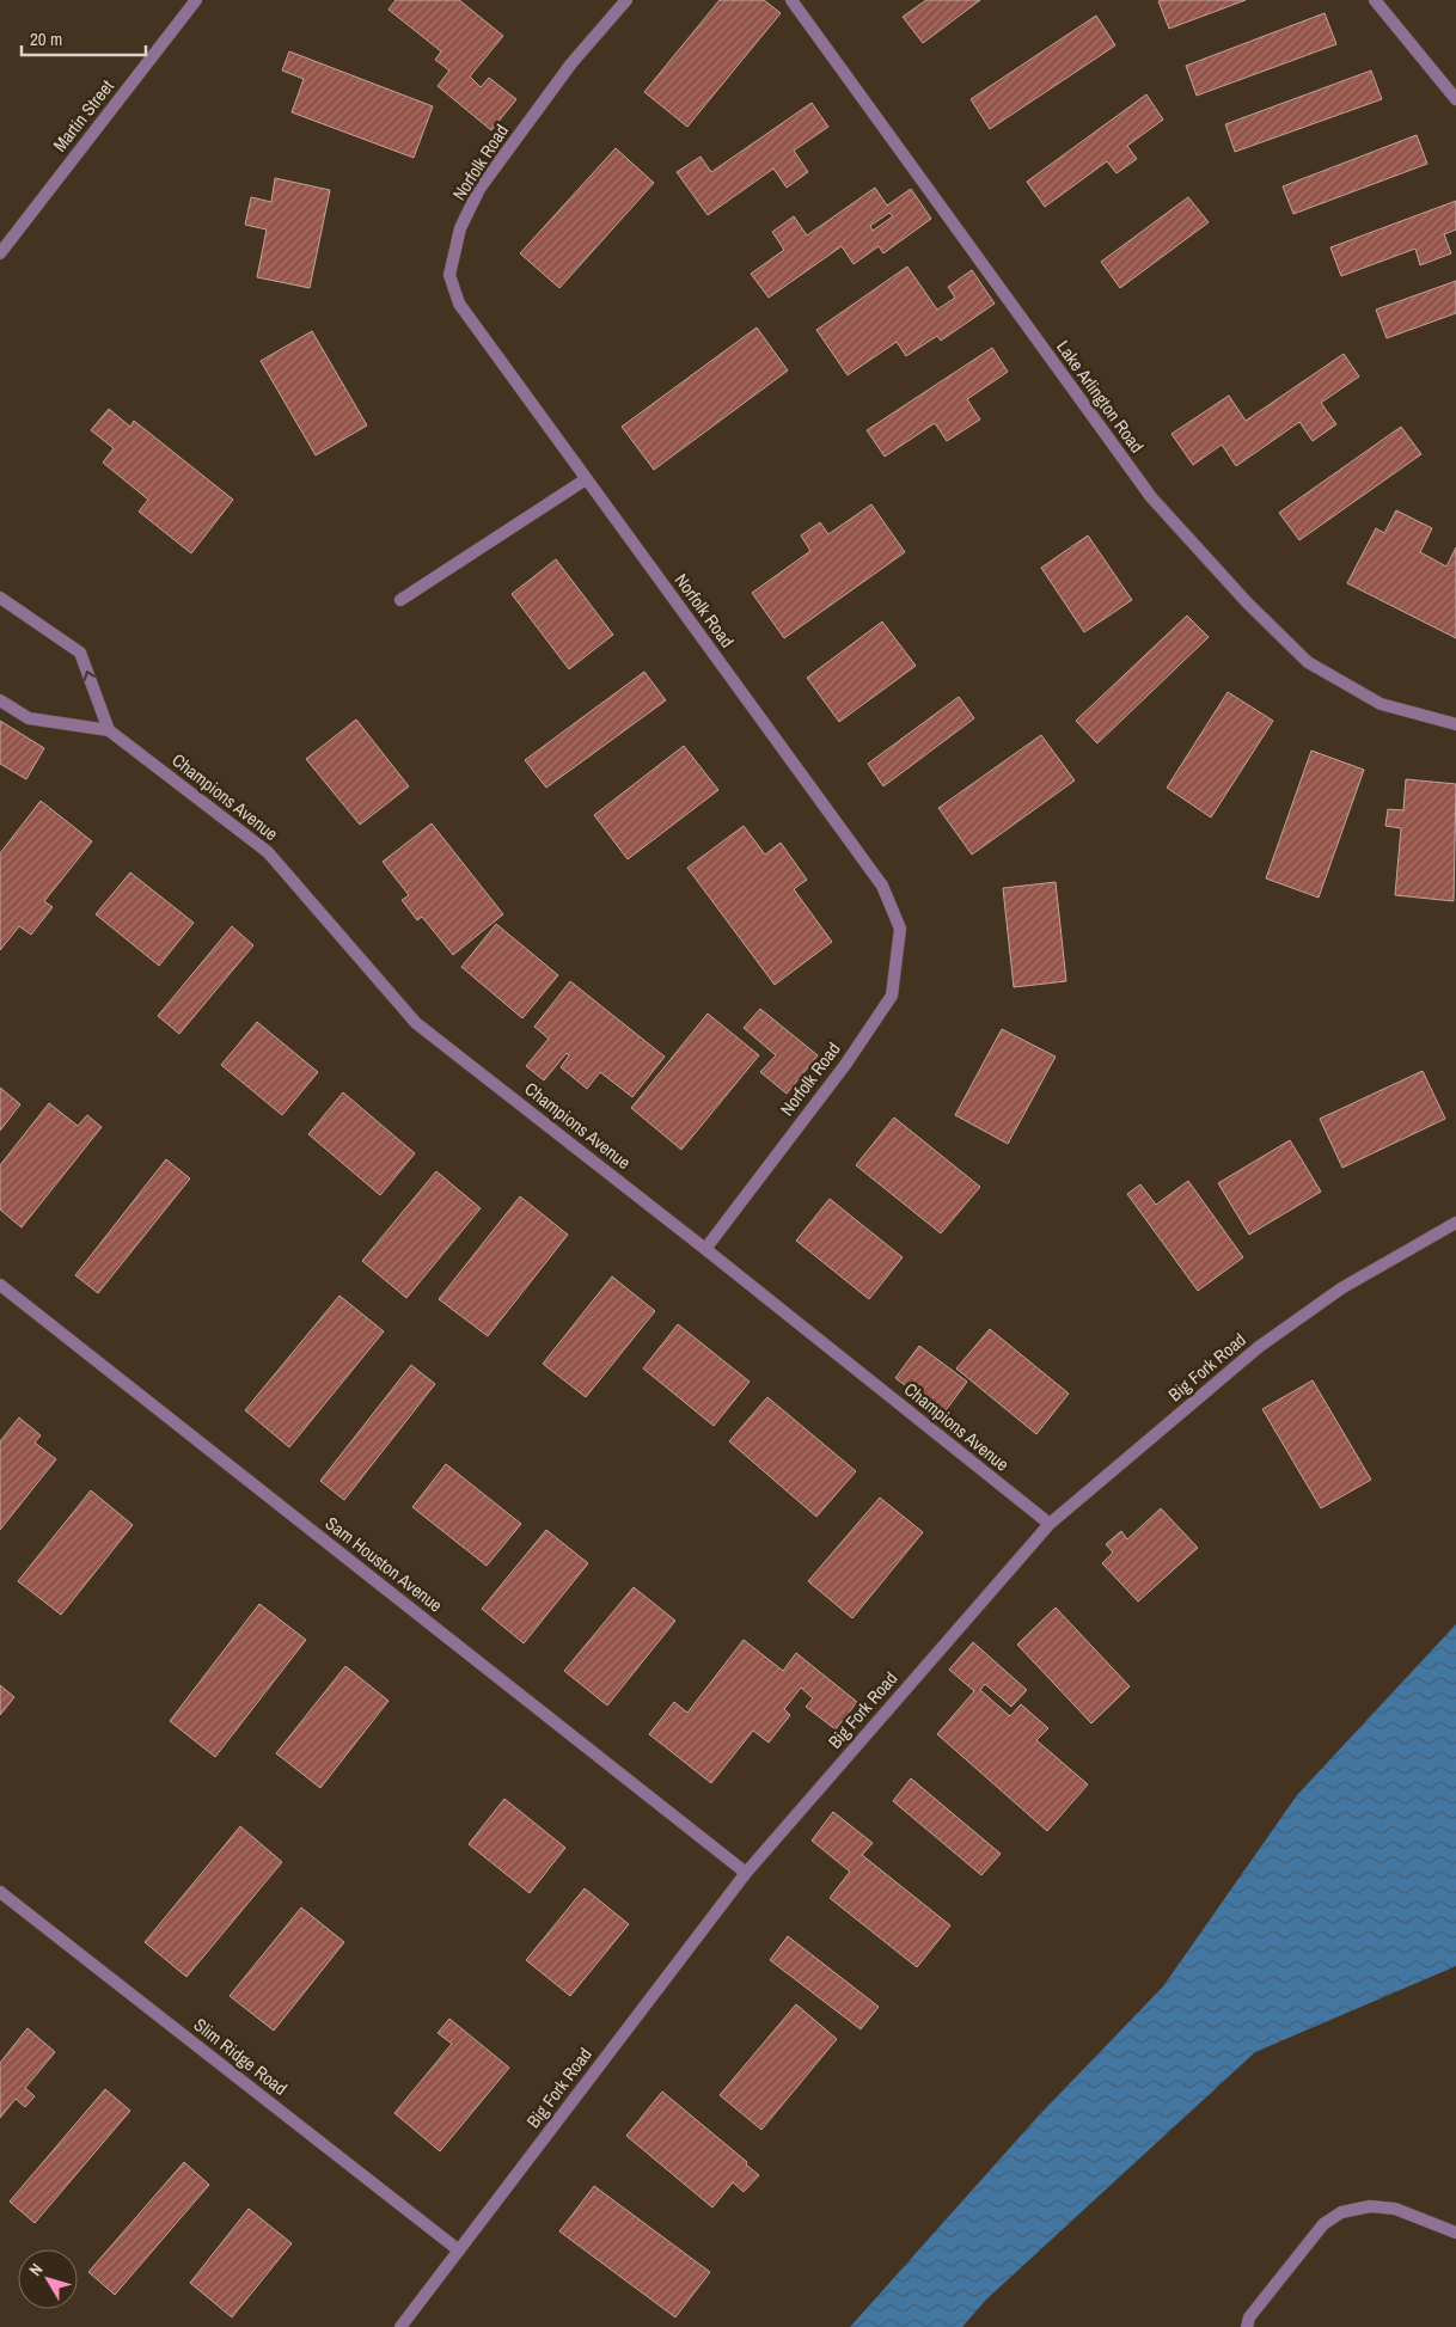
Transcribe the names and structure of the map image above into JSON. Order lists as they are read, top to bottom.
{
  "streets": {
    "street": [
      "Martin Street",
      "Norfolk Road",
      "Lake Arlington Road",
      "Champions Avenue",
      "Big Fork Road",
      "Sam Houston Avenue",
      "Slim Ridge Road"
    ]
  },
  "crossings": [
    ["Norfolk Road", "Champions Avenue"],
    ["Champions Avenue", "Big Fork Road"],
    ["Big Fork Road", "Sam Houston Avenue"],
    ["Big Fork Road", "Slim Ridge Road"]
  ],
  "scale_bar": "20 m",
  "north": "top left"
}
